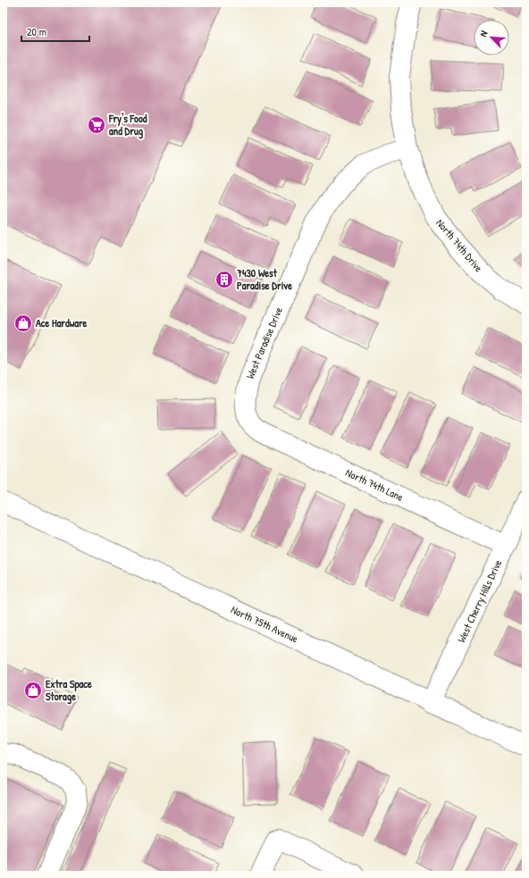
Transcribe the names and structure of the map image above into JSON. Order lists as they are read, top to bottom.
{
  "streets": {
    "street": [
      "North 74th Drive",
      "West Paradise Drive",
      "North 74th Lane",
      "West Cherry Hills Drive",
      "North 75th Avenue"
    ]
  },
  "crossings": [
    ["North 74th Drive", "West Paradise Drive"],
    ["West Paradise Drive", "North 74th Lane"],
    ["North 74th Lane", "West Cherry Hills Drive"],
    ["West Cherry Hills Drive", "North 75th Avenue"]
  ],
  "places": {
    "supermarket": ["Fry's Food and Drug"],
    "building": ["7430 West Paradise Drive"],
    "shop": ["Ace Hardware", "Extra Space Storage"]
  },
  "scale_bar": "20 m",
  "north": "top left"
}
